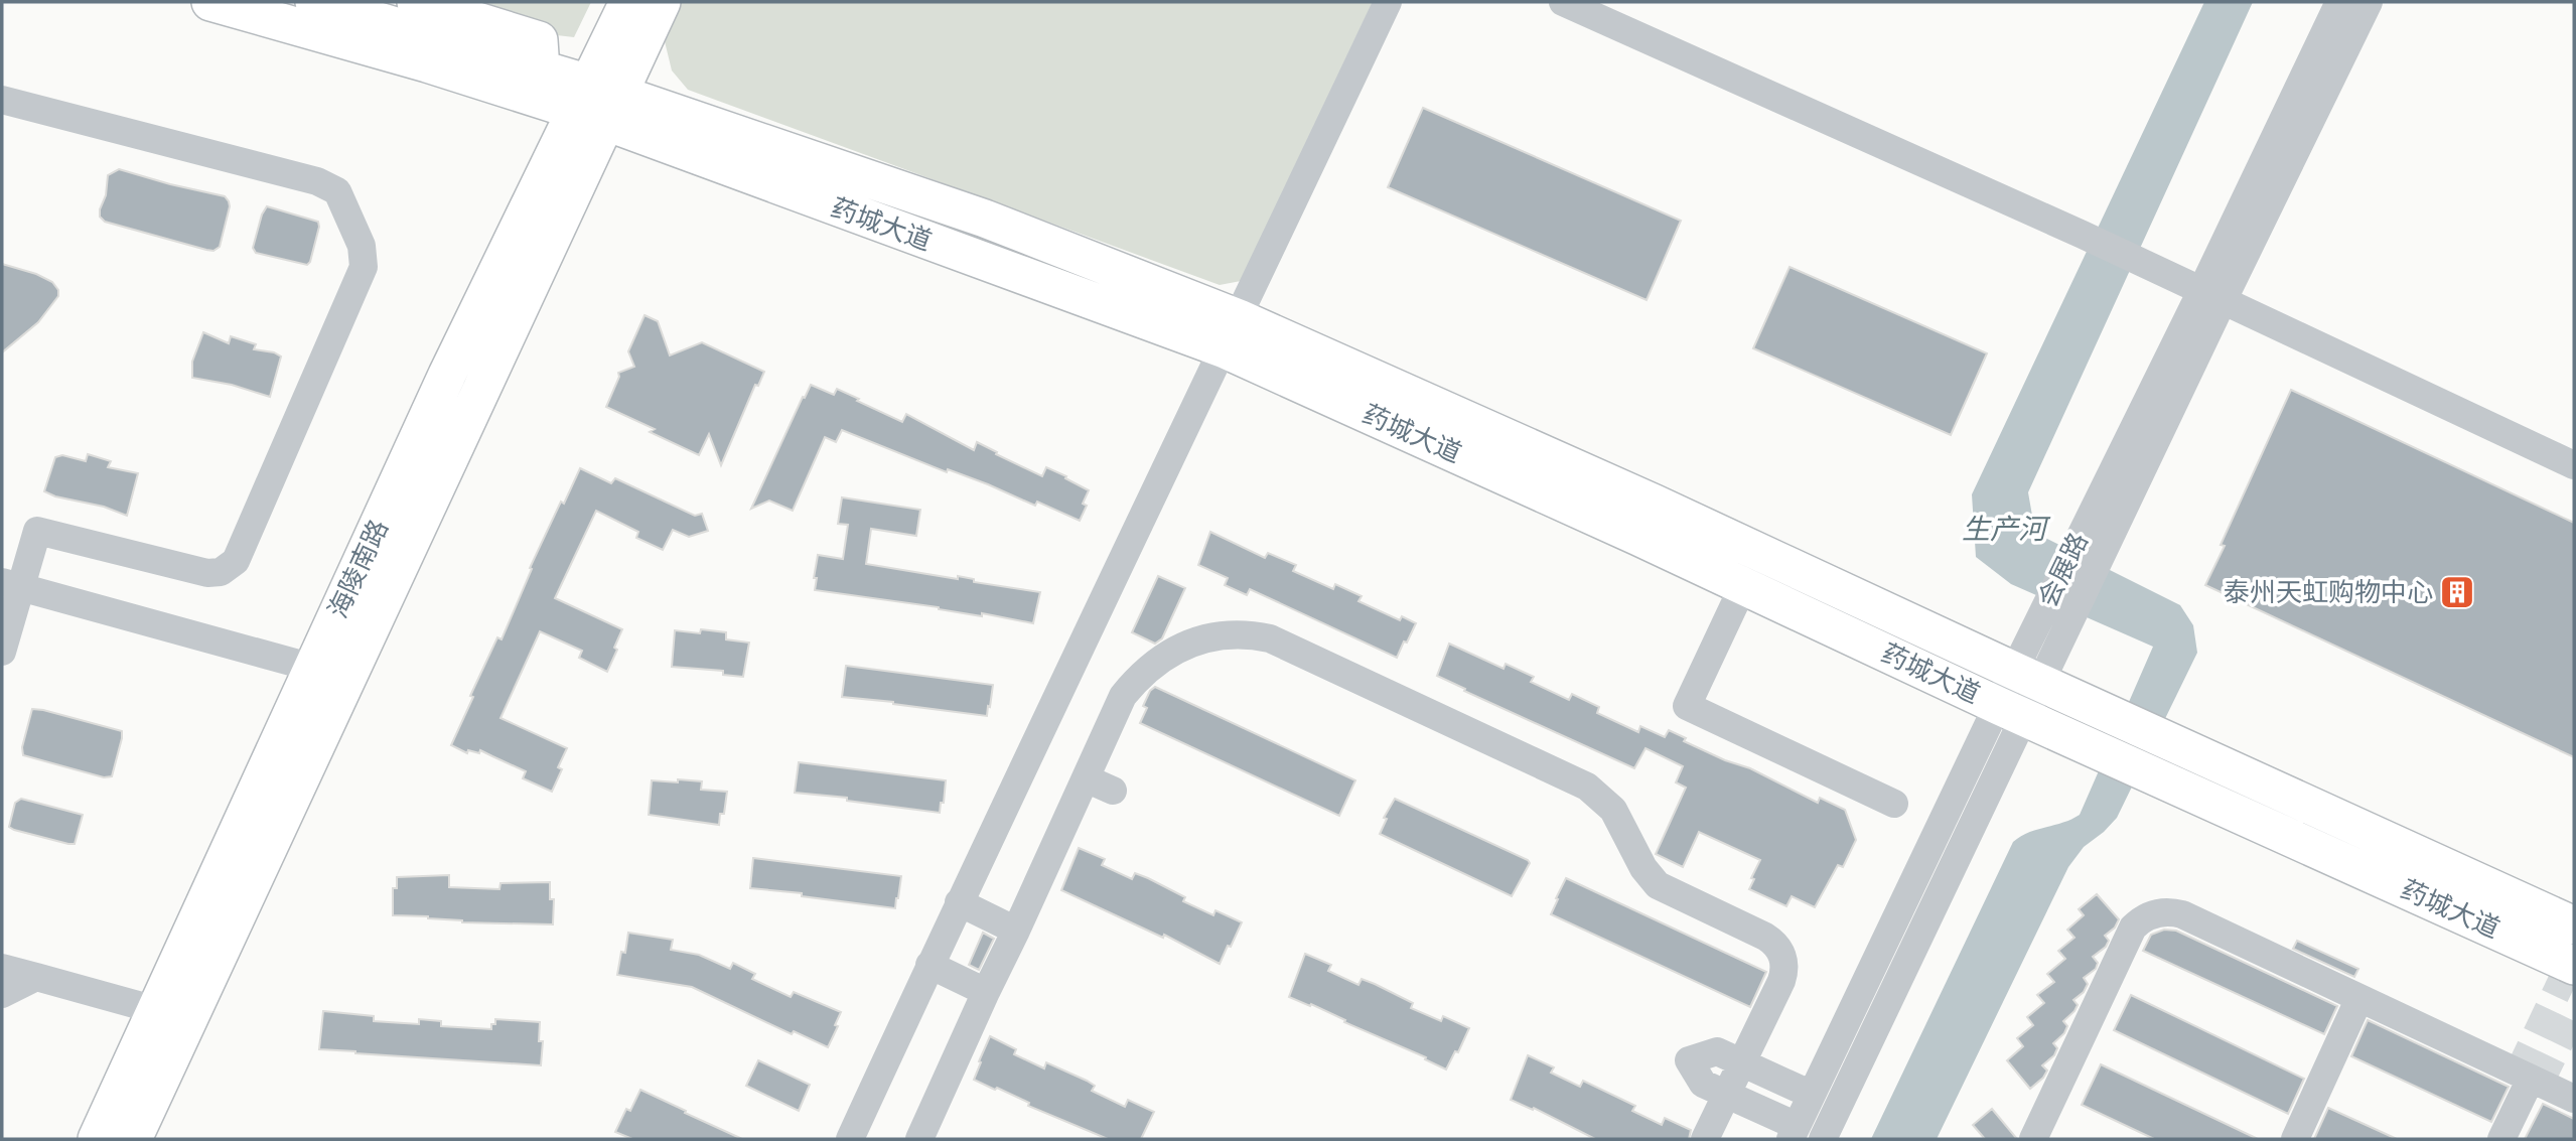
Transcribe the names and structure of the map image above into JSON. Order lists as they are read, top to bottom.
{
  "streets": {
    "main road": ["药城大道", "海陵南路"],
    "street": ["会展路"]
  },
  "crossings": [
    ["药城大道", "海陵南路"],
    ["药城大道", "会展路"]
  ],
  "water": ["生产河"],
  "places": {
    "building": ["泰州天虹购物中心"]
  }
}
